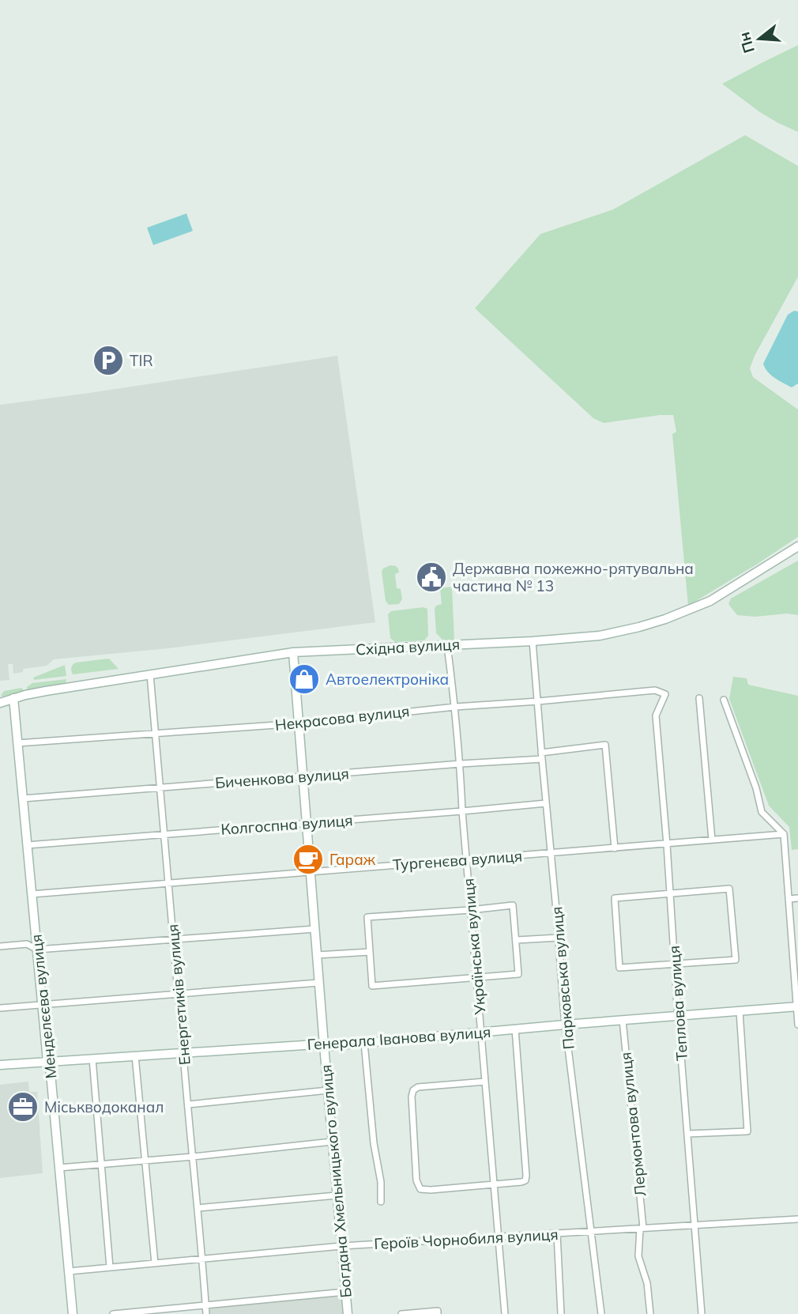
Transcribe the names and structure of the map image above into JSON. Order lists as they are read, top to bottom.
{
  "streets": {
    "street": [
      "Східна вулиця",
      "Некрасова вулиця",
      "Биченкова вулиця",
      "Колгоспна вулиця",
      "Тургенєва вулиця",
      "Українська вулиця",
      "Парковська вулиця",
      "Енергетиків вулиця",
      "Теплова вулиця",
      "Менделєєва вулиця",
      "Генерала Іванова вулиця",
      "Лермонтова вулиця",
      "Богдана Хмельницького вулиця",
      "Героїв Чорнобиля вулиця"
    ]
  },
  "crossings": [
    ["Східна вулиця", "Українська вулиця"],
    ["Східна вулиця", "Парковська вулиця"],
    ["Східна вулиця", "Енергетиків вулиця"],
    ["Східна вулиця", "Менделєєва вулиця"],
    ["Східна вулиця", "Богдана Хмельницького вулиця"],
    ["Некрасова вулиця", "Українська вулиця"],
    ["Некрасова вулиця", "Парковська вулиця"],
    ["Некрасова вулиця", "Енергетиків вулиця"],
    ["Некрасова вулиця", "Теплова вулиця"],
    ["Некрасова вулиця", "Менделєєва вулиця"],
    ["Некрасова вулиця", "Богдана Хмельницького вулиця"],
    ["Биченкова вулиця", "Тургенєва вулиця"],
    ["Биченкова вулиця", "Українська вулиця"],
    ["Биченкова вулиця", "Парковська вулиця"],
    ["Биченкова вулиця", "Енергетиків вулиця"],
    ["Биченкова вулиця", "Менделєєва вулиця"],
    ["Биченкова вулиця", "Богдана Хмельницького вулиця"],
    ["Колгоспна вулиця", "Українська вулиця"],
    ["Колгоспна вулиця", "Парковська вулиця"],
    ["Колгоспна вулиця", "Енергетиків вулиця"],
    ["Колгоспна вулиця", "Менделєєва вулиця"],
    ["Колгоспна вулиця", "Богдана Хмельницького вулиця"],
    ["Тургенєва вулиця", "Українська вулиця"],
    ["Тургенєва вулиця", "Парковська вулиця"],
    ["Тургенєва вулиця", "Енергетиків вулиця"],
    ["Тургенєва вулиця", "Теплова вулиця"],
    ["Тургенєва вулиця", "Менделєєва вулиця"],
    ["Тургенєва вулиця", "Богдана Хмельницького вулиця"],
    ["Українська вулиця", "Генерала Іванова вулиця"],
    ["Українська вулиця", "Героїв Чорнобиля вулиця"],
    ["Парковська вулиця", "Генерала Іванова вулиця"],
    ["Парковська вулиця", "Героїв Чорнобиля вулиця"],
    ["Енергетиків вулиця", "Генерала Іванова вулиця"],
    ["Енергетиків вулиця", "Героїв Чорнобиля вулиця"],
    ["Теплова вулиця", "Генерала Іванова вулиця"],
    ["Теплова вулиця", "Героїв Чорнобиля вулиця"],
    ["Менделєєва вулиця", "Генерала Іванова вулиця"],
    ["Менделєєва вулиця", "Героїв Чорнобиля вулиця"],
    ["Генерала Іванова вулиця", "Лермонтова вулиця"],
    ["Генерала Іванова вулиця", "Богдана Хмельницького вулиця"],
    ["Лермонтова вулиця", "Героїв Чорнобиля вулиця"],
    ["Богдана Хмельницького вулиця", "Героїв Чорнобиля вулиця"]
  ],
  "places": {
    "parking": ["TIR"],
    "public building": ["Державна пожежно-рятувальна частина № 13"],
    "shop": ["Автоелектроніка"],
    "cafe": ["Гараж"],
    "office": ["Міськводоканал"]
  },
  "north": "left"
}
